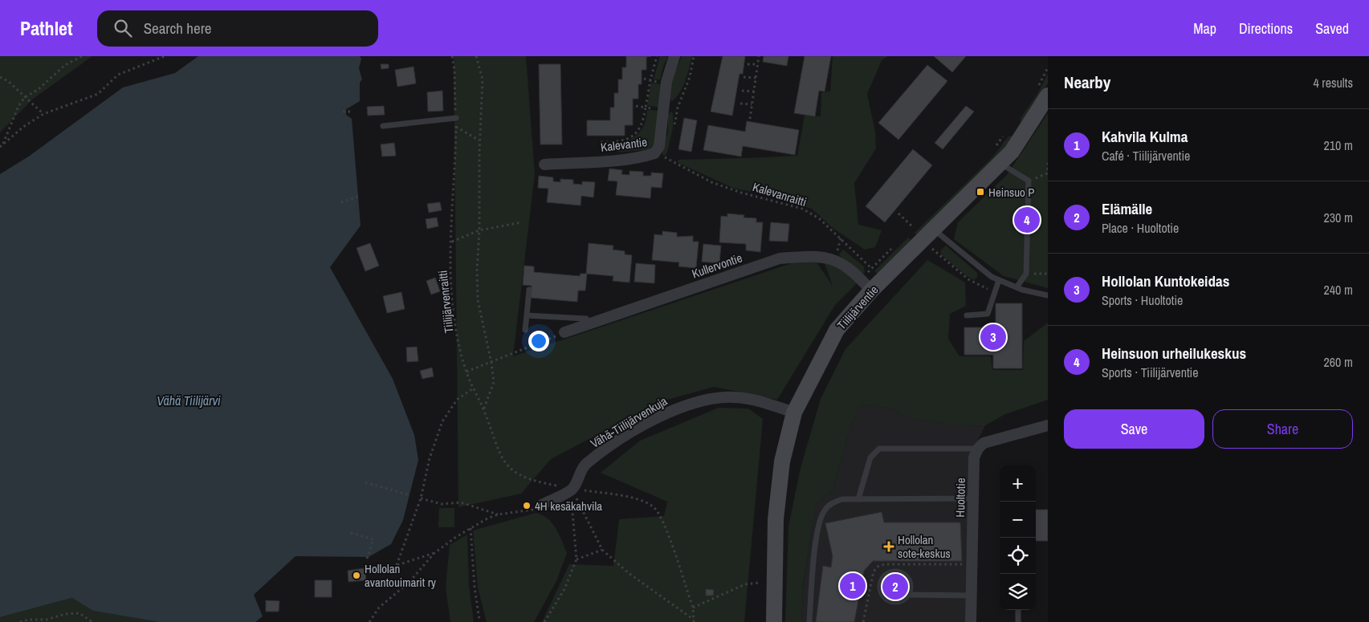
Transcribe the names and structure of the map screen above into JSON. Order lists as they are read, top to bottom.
{
  "streets": {
    "street": [
      "Kalevantie",
      "Kullervontie",
      "Tiilijärventie",
      "Vähä-Tiilijärvenkuja",
      "Huoltotie"
    ],
    "path": ["Kalevanraitti", "Tiilijärvenraitti"]
  },
  "crossings": [
    ["Kullervontie", "Tiilijärventie"],
    ["Tiilijärvenraitti", "Vähä-Tiilijärvenkuja"],
    ["Tiilijärventie", "Vähä-Tiilijärvenkuja"]
  ],
  "water": ["Vähä Tiilijärvi"],
  "places": {
    "transit": ["Heinsuo P"],
    "other": ["4H kesäkahvila", "Hollolan avantouimarit ry"],
    "health": ["Hollolan sote-keskus"]
  },
  "page": {
    "header": "Pathlet",
    "search": "Search here",
    "nav": ["Map", "Directions", "Saved"],
    "heading": ["Nearby", "4 results"],
    "list": [
      {
        "mark": "1",
        "name": "Kahvila Kulma",
        "note": "Café · Tiilijärventie",
        "value": "210 m"
      },
      {
        "mark": "2",
        "name": "Elämälle",
        "note": "Place · Huoltotie",
        "value": "230 m"
      },
      {
        "mark": "3",
        "name": "Hollolan Kuntokeidas",
        "note": "Sports · Huoltotie",
        "value": "240 m"
      },
      {
        "mark": "4",
        "name": "Heinsuon urheilukeskus",
        "note": "Sports · Tiilijärventie",
        "value": "260 m"
      }
    ],
    "pins": [
      "4",
      "3",
      "1",
      "2"
    ],
    "buttons": ["Save", "Share"],
    "map_buttons": ["+", "−"]
  }
}
